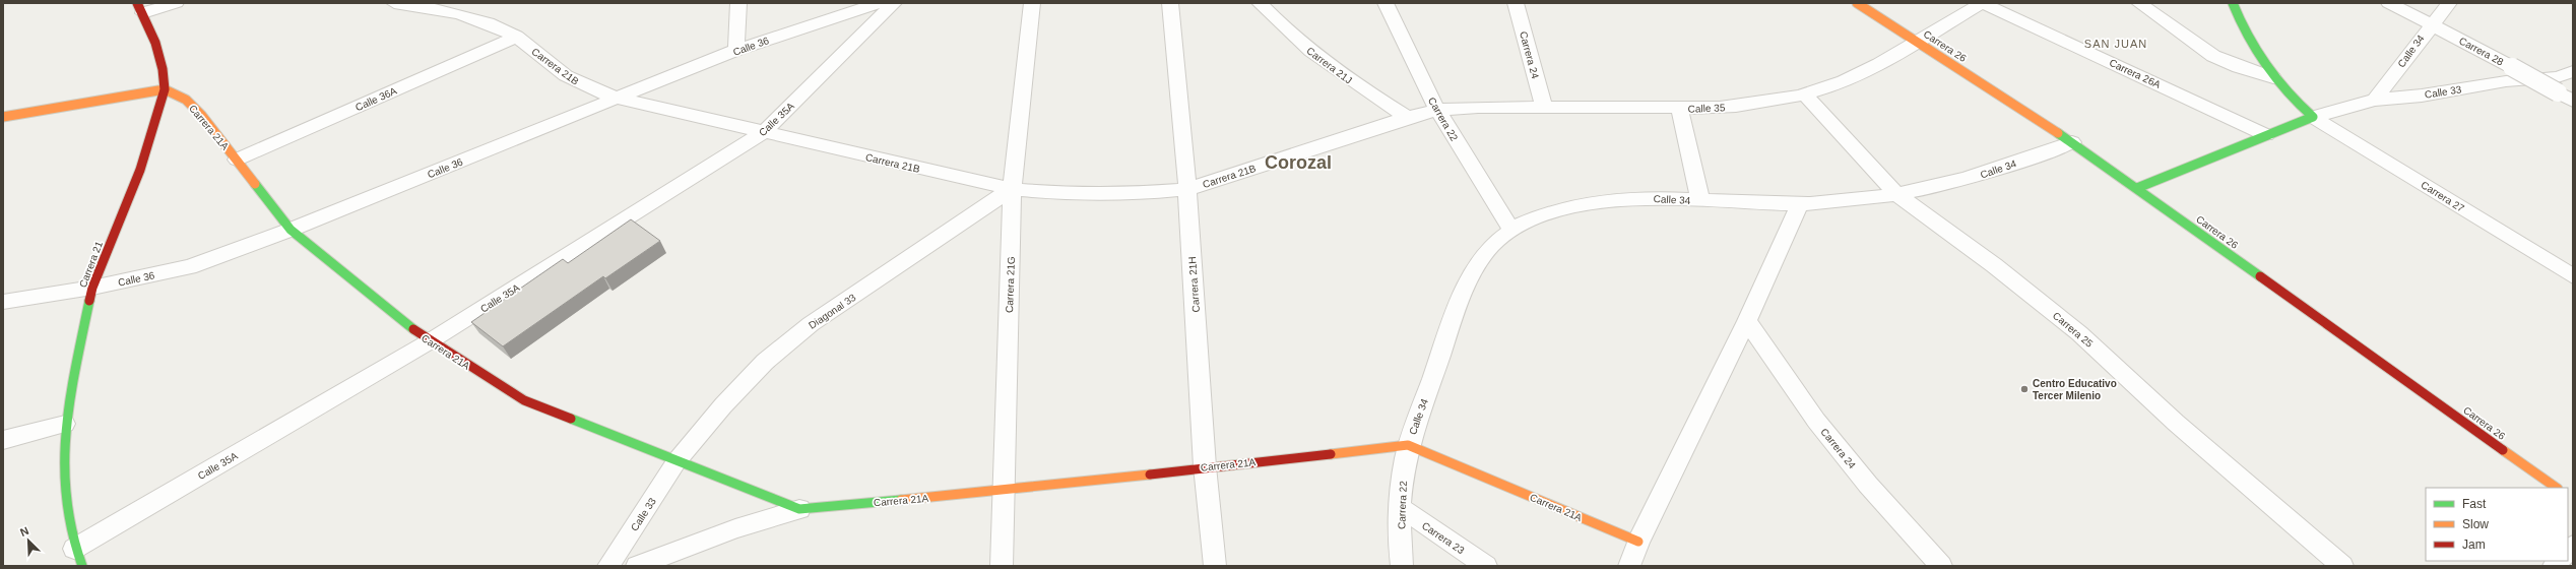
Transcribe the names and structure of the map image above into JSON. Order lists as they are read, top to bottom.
{
  "streets": {
    "street": [
      "Calle 36",
      "Carrera 26",
      "Calle 34",
      "Carrera 28",
      "Carrera 24",
      "Carrera 21J",
      "Carrera 21B",
      "Carrera 26A",
      "Calle 33",
      "Calle 36A",
      "Calle 35",
      "Calle 35A",
      "Carrera 22",
      "Carrera 21A",
      "Carrera 27",
      "Carrera 21",
      "Carrera 21G",
      "Carrera 21H",
      "Diagonal 33",
      "Carrera 25",
      "Carrera 23"
    ]
  },
  "crossings": [
    ["Calle 36", "Carrera 21B"],
    ["Calle 36", "Carrera 21A"],
    ["Calle 36", "Carrera 21"],
    ["Carrera 26", "Calle 34"],
    ["Carrera 26", "Calle 33"],
    ["Carrera 26", "Calle 35"],
    ["Calle 34", "Carrera 28"],
    ["Calle 34", "Calle 33"],
    ["Calle 34", "Carrera 22"],
    ["Calle 34", "Carrera 21A"],
    ["Calle 34", "Carrera 25"],
    ["Carrera 24", "Calle 35"],
    ["Carrera 21J", "Carrera 21B"],
    ["Carrera 21J", "Calle 35"],
    ["Carrera 21B", "Calle 36A"],
    ["Carrera 21B", "Calle 35"],
    ["Carrera 21B", "Calle 35A"],
    ["Carrera 21B", "Carrera 21G"],
    ["Carrera 21B", "Carrera 21H"],
    ["Carrera 21B", "Diagonal 33"],
    ["Carrera 26A", "Calle 33"],
    ["Carrera 26A", "Calle 35"],
    ["Calle 33", "Carrera 21A"],
    ["Calle 33", "Carrera 27"],
    ["Calle 33", "Diagonal 33"],
    ["Calle 36A", "Carrera 21A"],
    ["Calle 35", "Carrera 22"],
    ["Calle 35", "Carrera 25"],
    ["Calle 35A", "Carrera 21A"],
    ["Calle 35A", "Carrera 21"],
    ["Carrera 22", "Carrera 21A"],
    ["Carrera 22", "Carrera 23"],
    ["Carrera 21A", "Carrera 21"],
    ["Carrera 21A", "Carrera 21G"],
    ["Carrera 21A", "Carrera 21H"],
    ["Carrera 21A", "Diagonal 33"],
    ["Carrera 21G", "Diagonal 33"]
  ],
  "districts": ["SAN JUAN", "Corozal"],
  "places": ["Centro Educativo Tercer Milenio"],
  "legend": ["Fast", "Slow", "Jam"],
  "north": "top left"
}
